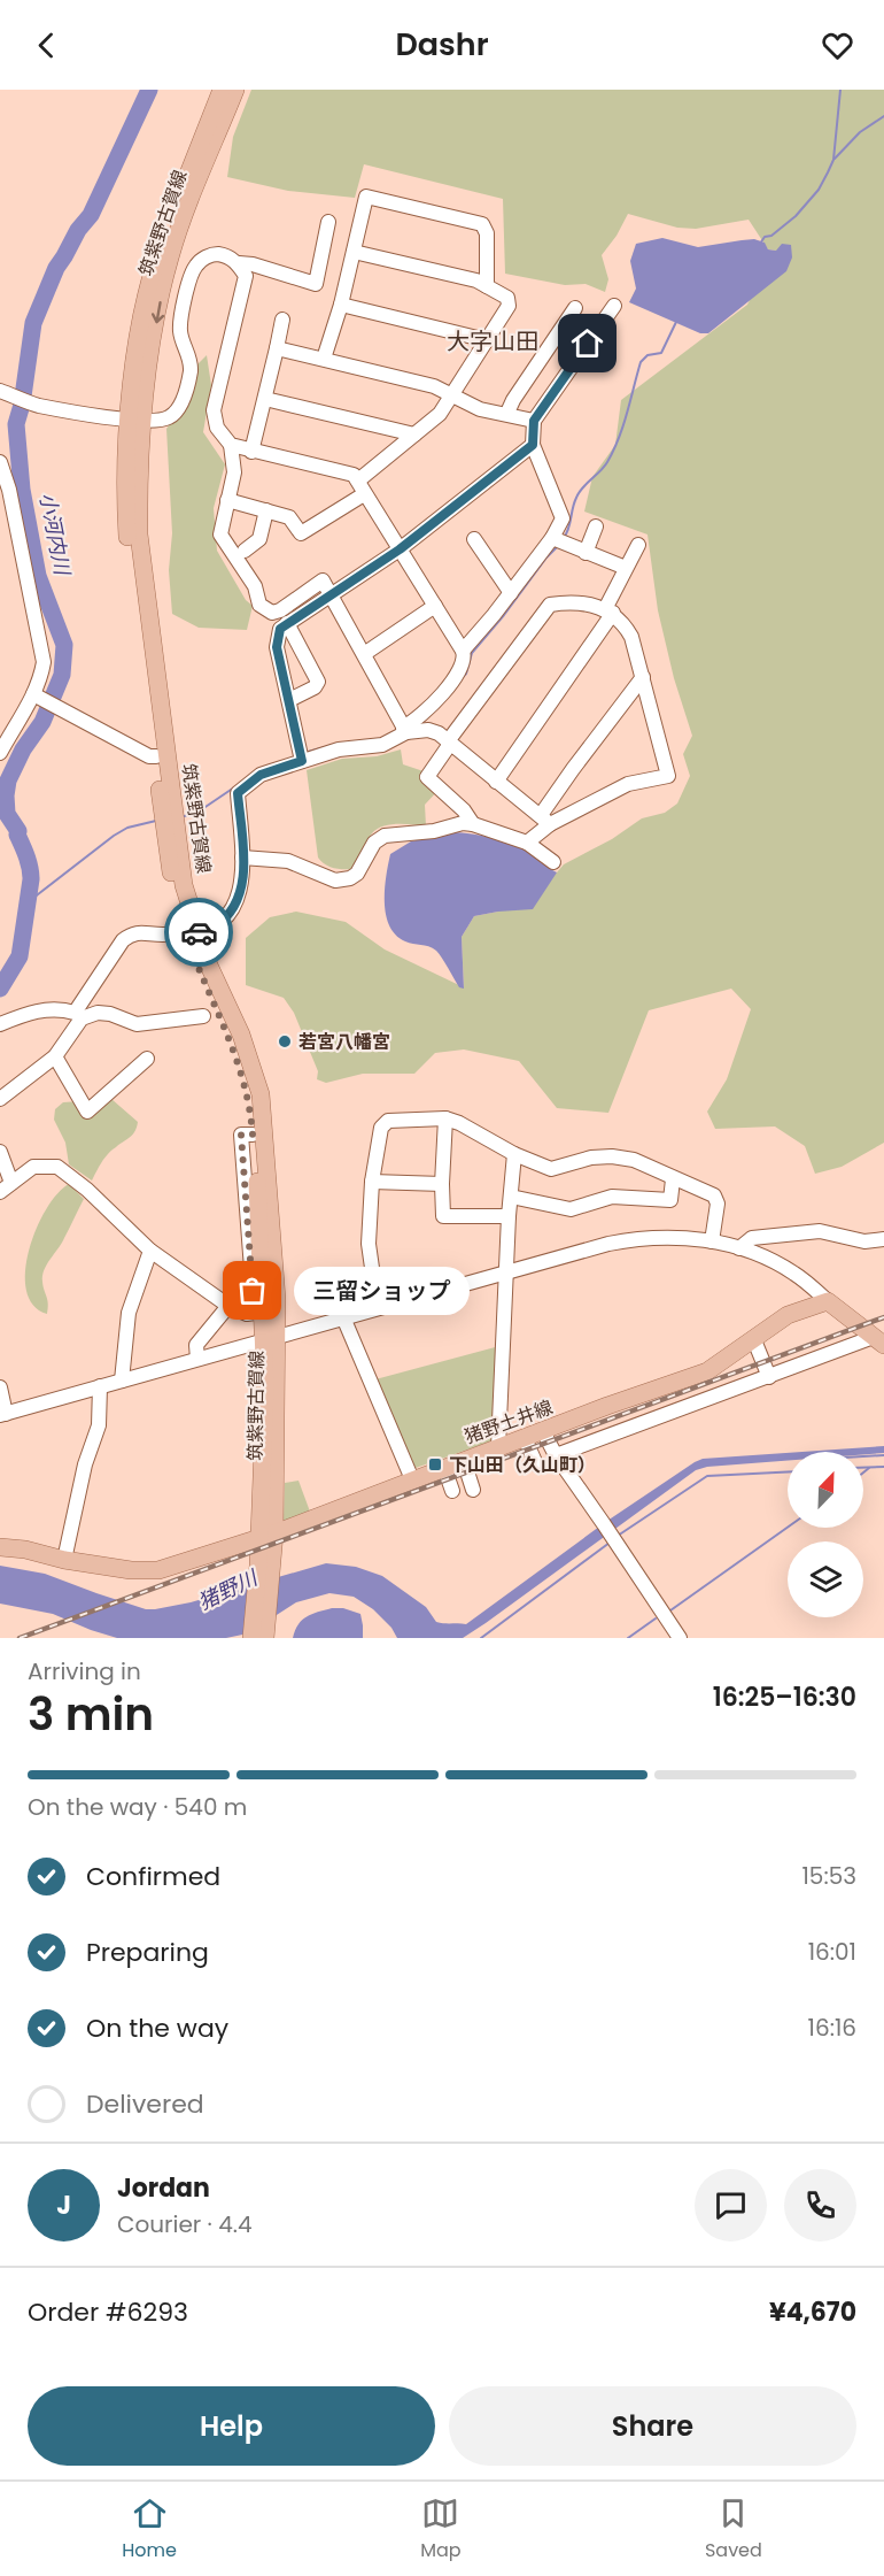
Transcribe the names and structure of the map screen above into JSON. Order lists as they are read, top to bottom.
{
  "streets": {
    "main road": ["筑紫野古賀線", "猪野土井線"]
  },
  "crossings": [
    ["筑紫野古賀線", "猪野土井線"]
  ],
  "districts": ["大字山田"],
  "water": ["小河内川", "猪野川"],
  "places": {
    "other": ["若宮八幡宮", "三留ショップ"],
    "transit": ["下山田（久山町）"]
  },
  "north": "top right",
  "page": {
    "header": "Dashr",
    "bubble": "三留ショップ",
    "heading": ["3 min", "Arriving in", "16:25–16:30"],
    "panel": [
      "Jordan",
      "Courier · 4.4",
      "Order #6293",
      "¥4,670"
    ],
    "bar": "On the way · 540 m",
    "list": [
      ["Confirmed", "15:53"],
      ["Preparing", "16:01"],
      ["On the way", "16:16"],
      "Delivered"
    ],
    "round": "J",
    "buttons": ["Help", "Share"],
    "tabs": ["Home", "Map", "Saved"]
  }
}
